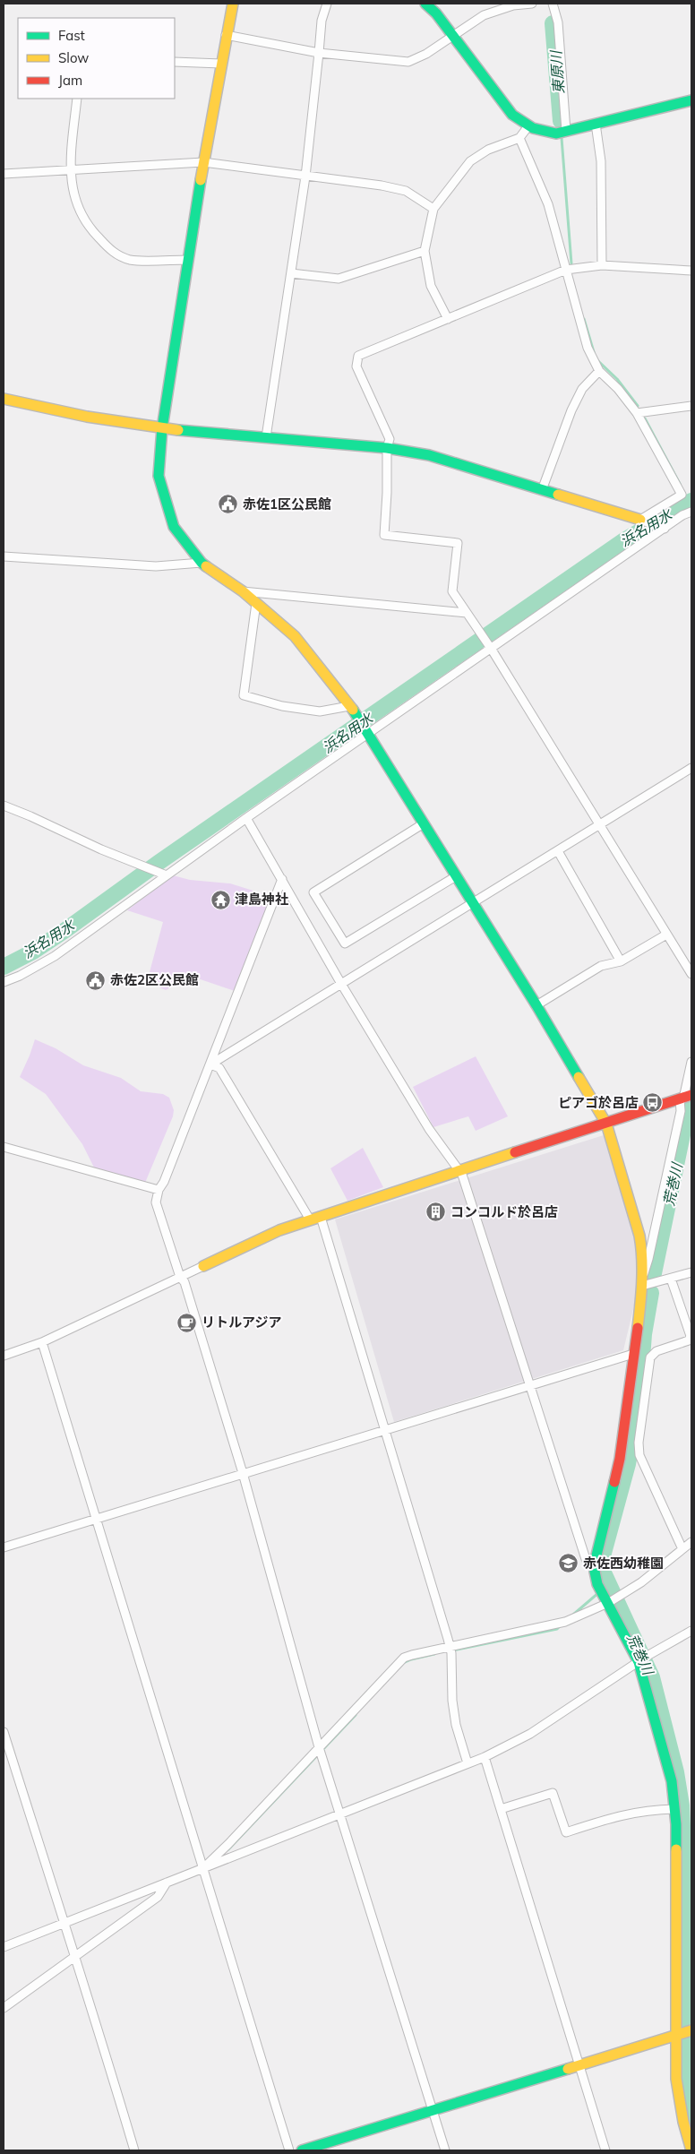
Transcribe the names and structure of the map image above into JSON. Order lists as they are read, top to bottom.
{
  "water": ["東原川", "浜名用水", "荒巻川"],
  "places": {
    "public building": ["赤佐1区公民館", "赤佐2区公民館"],
    "temple": ["津島神社"],
    "bus stop": ["ピアゴ於呂店"],
    "building": ["コンコルド於呂店"],
    "cafe": ["リトルアジア"],
    "school or university": ["赤佐西幼稚園"]
  },
  "legend": ["Fast", "Slow", "Jam"]
}
